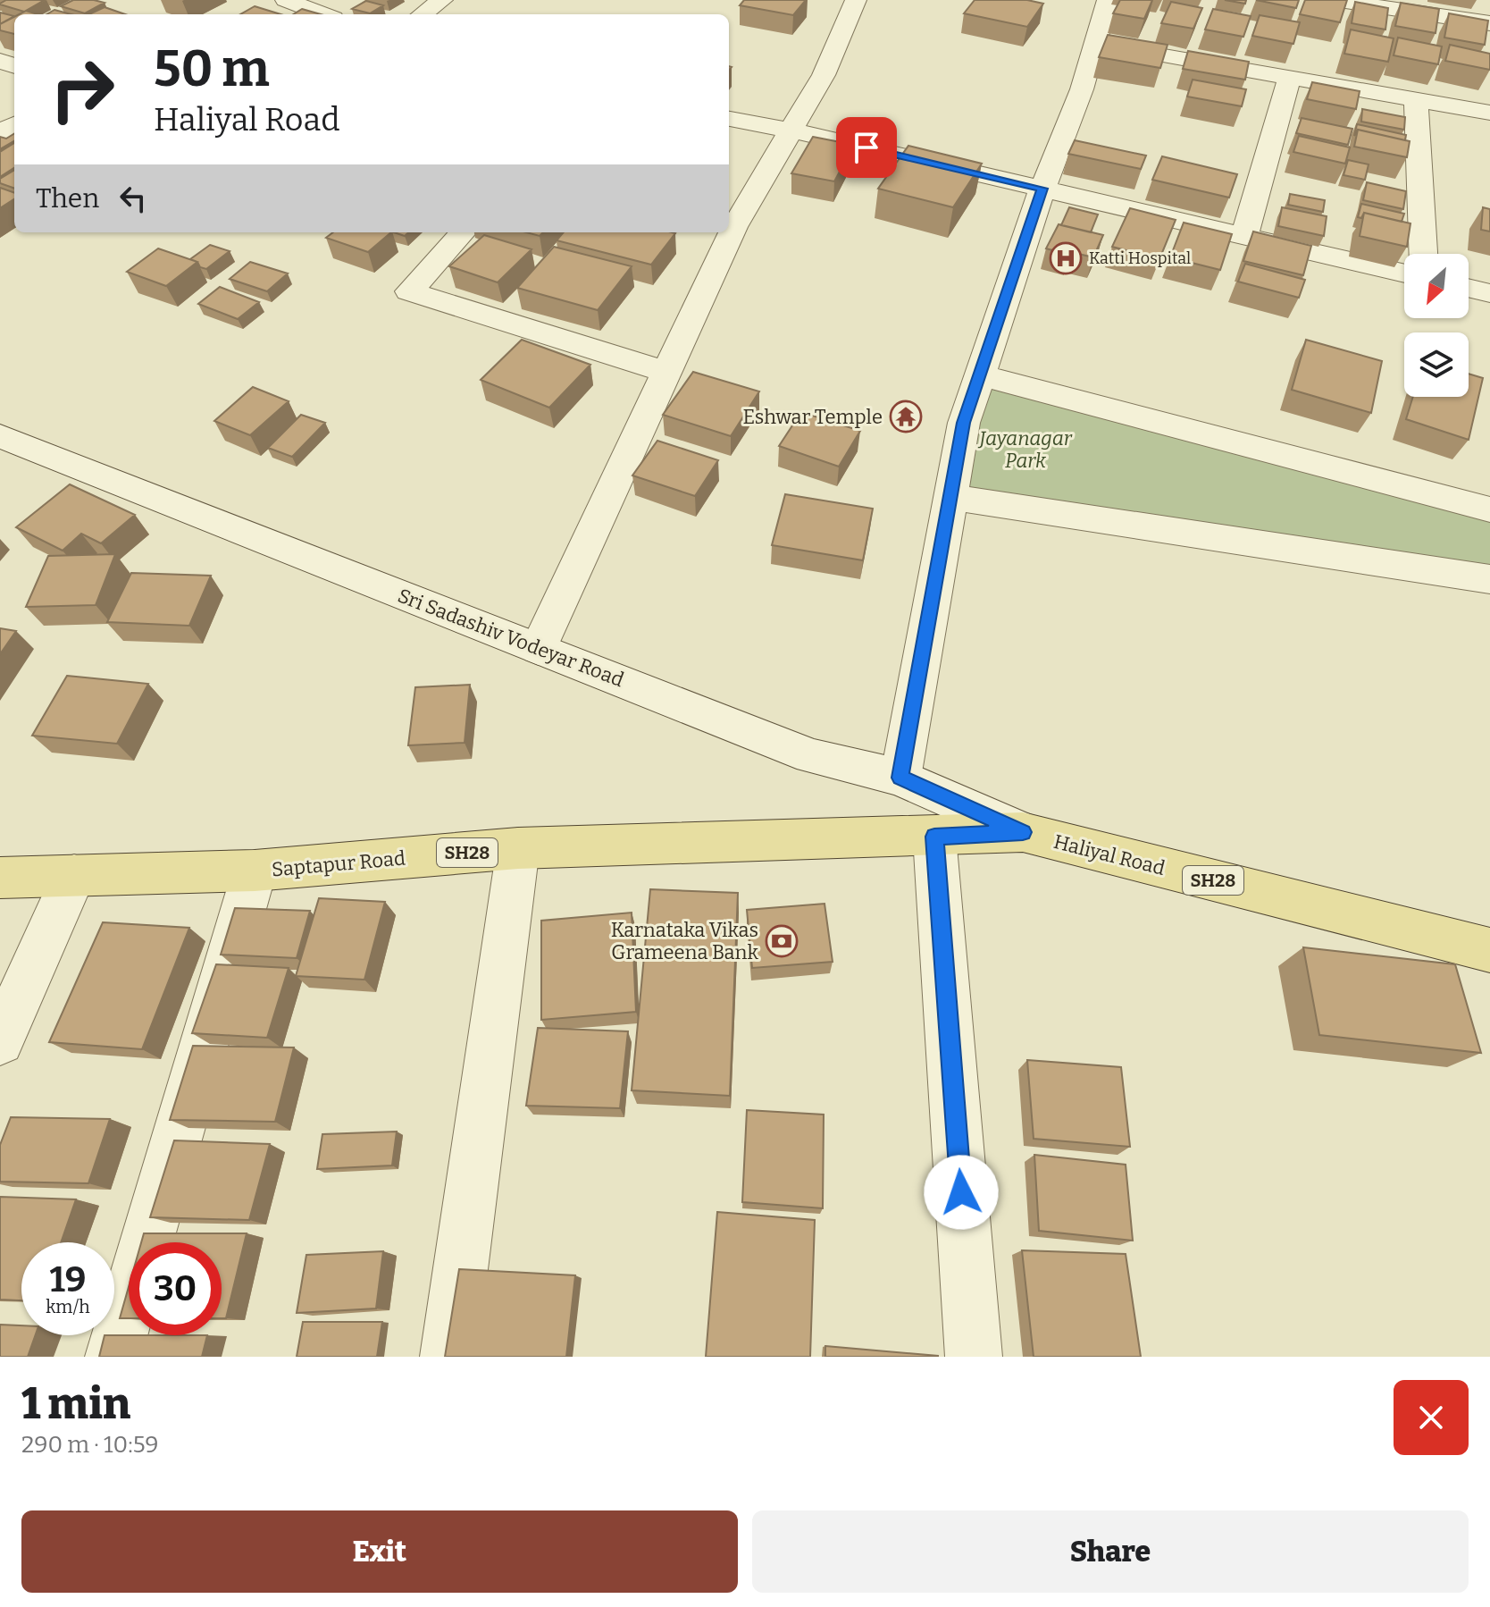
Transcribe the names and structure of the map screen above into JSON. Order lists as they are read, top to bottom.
{
  "streets": {
    "main road": ["SH28", "Haliyal Road", "Saptapur Road"],
    "street": ["Sri Sadashiv Vodeyar Road"]
  },
  "crossings": [
    ["Sri Sadashiv Vodeyar Road", "Haliyal Road"],
    ["Haliyal Road", "Saptapur Road"]
  ],
  "parks": ["Jayanagar Park"],
  "places": {
    "hospital": ["Katti Hospital"],
    "temple": ["Eshwar Temple"],
    "bank": ["Karnataka Vikas Grameena Bank"]
  },
  "north": "bottom left",
  "page": {
    "turn": ["50 m", "Haliyal Road"],
    "then": "Then",
    "speed": "19 km/h",
    "limit": "30",
    "heading": ["1 min", "290 m · 10:59"],
    "buttons": ["Exit", "Share"]
  }
}
